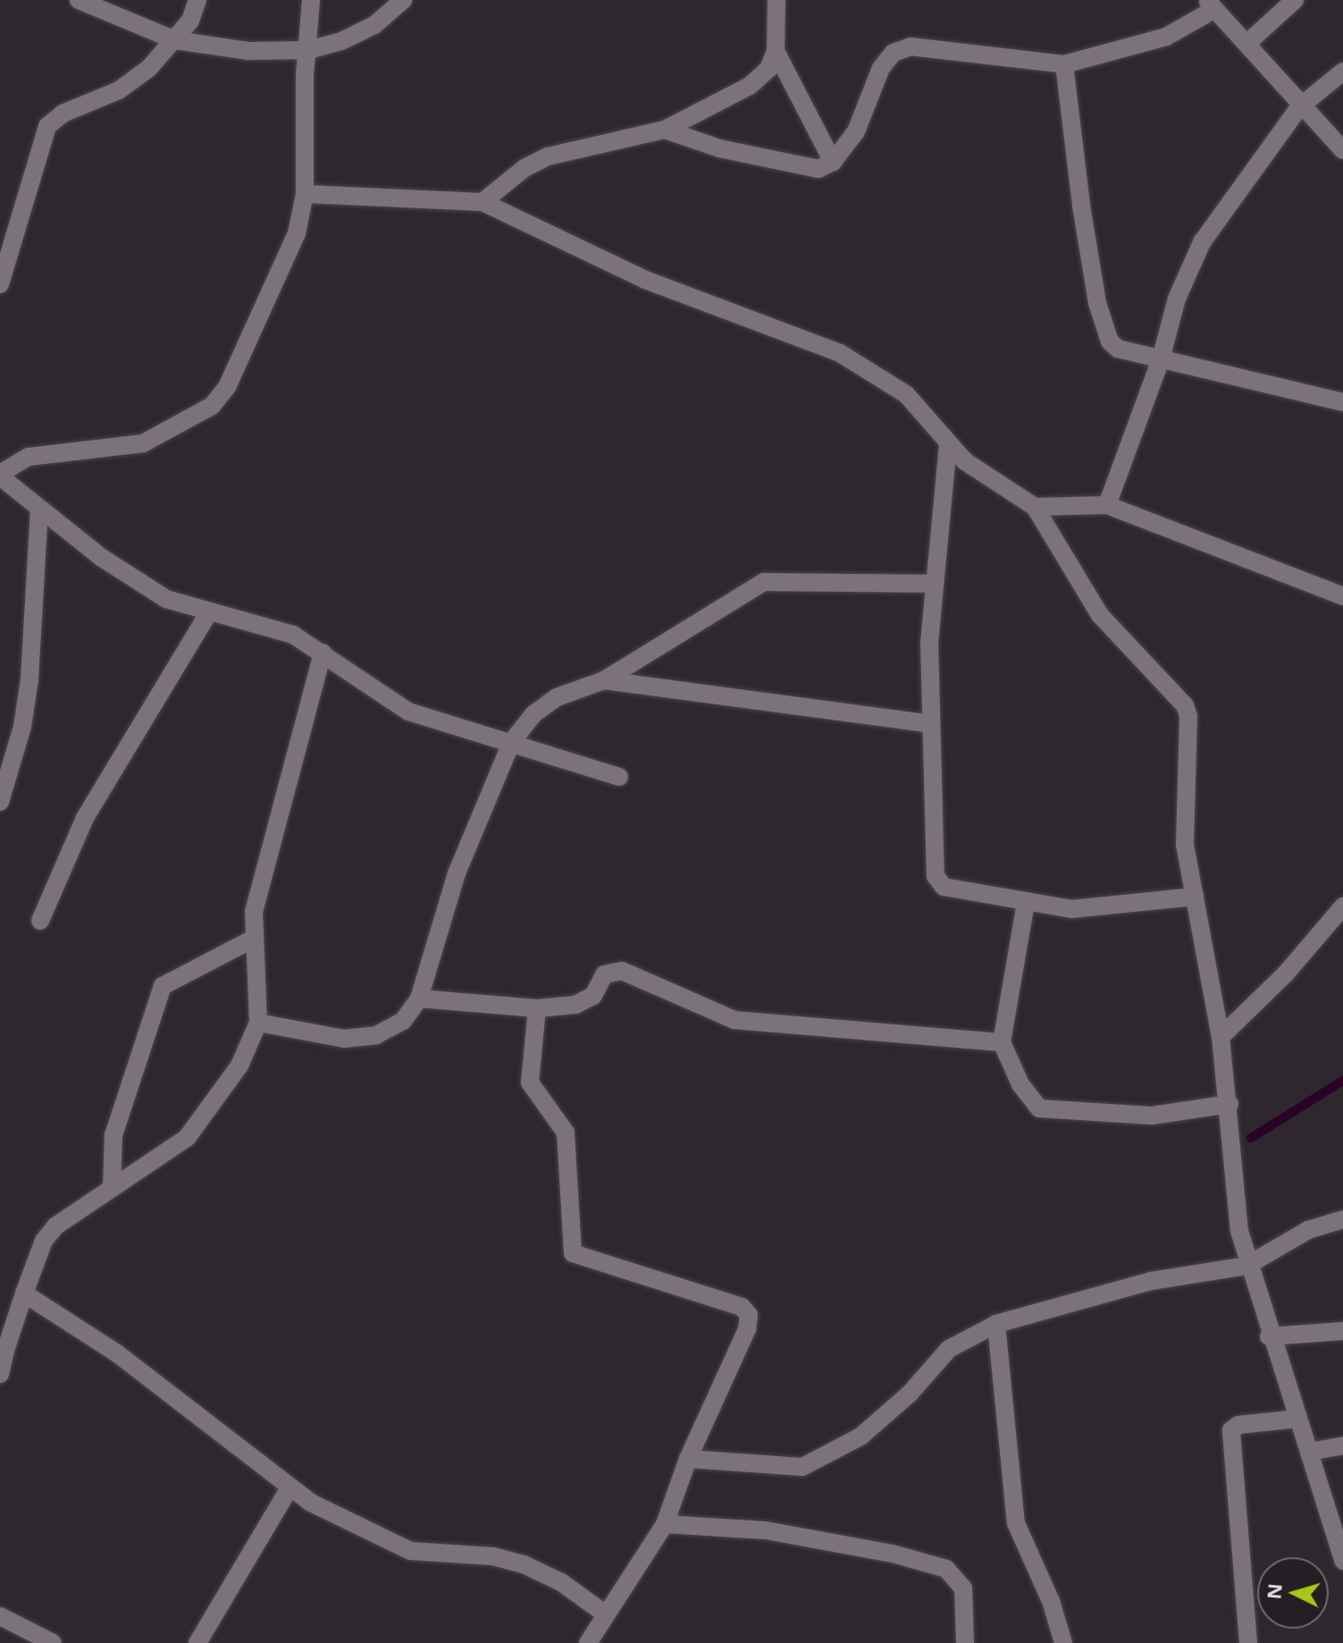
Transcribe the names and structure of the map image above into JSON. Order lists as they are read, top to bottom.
{
  "north": "left"
}
